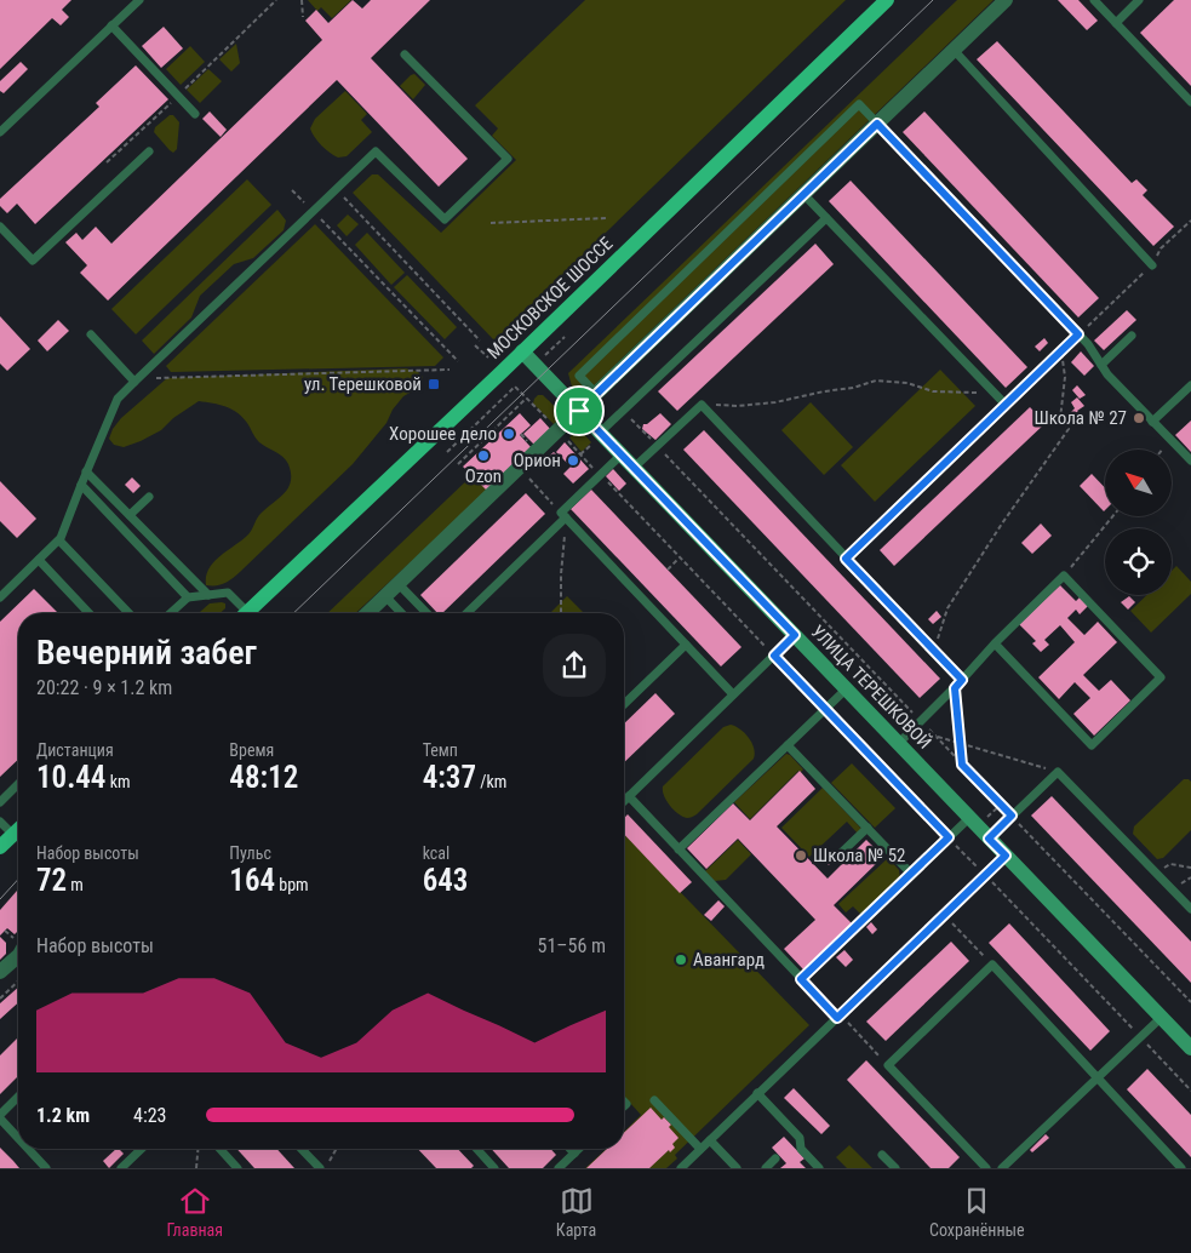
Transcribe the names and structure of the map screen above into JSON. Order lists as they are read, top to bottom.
{
  "streets": {
    "main road": ["МОСКОВСКОЕ ШОССЕ"],
    "street": ["УЛИЦА ТЕРЕШКОВОЙ"]
  },
  "crossings": [
    ["МОСКОВСКОЕ ШОССЕ", "УЛИЦА ТЕРЕШКОВОЙ"]
  ],
  "places": {
    "transit": ["ул. Терешковой"],
    "other": [
      "Школа № 27",
      "Хорошее дело",
      "Ozon",
      "Орион",
      "Школа № 52",
      "Авангард"
    ]
  },
  "north": "top left",
  "page": {
    "heading": ["Вечерний забег", "20:22 · 9 × 1.2 km"],
    "stats": [
      ["Дистанция", "10.44 km"],
      ["Время", "48:12"],
      ["Темп", "4:37 /km"],
      ["Набор высоты", "72 m"],
      ["Пульс", "164 bpm"],
      ["kcal", "643"]
    ],
    "chart": ["Набор высоты", "51–56 m"],
    "list": [
      {
        "name": "1.2 km",
        "note": "4:23"
      }
    ],
    "tabs": ["Главная", "Карта", "Сохранённые"]
  }
}
